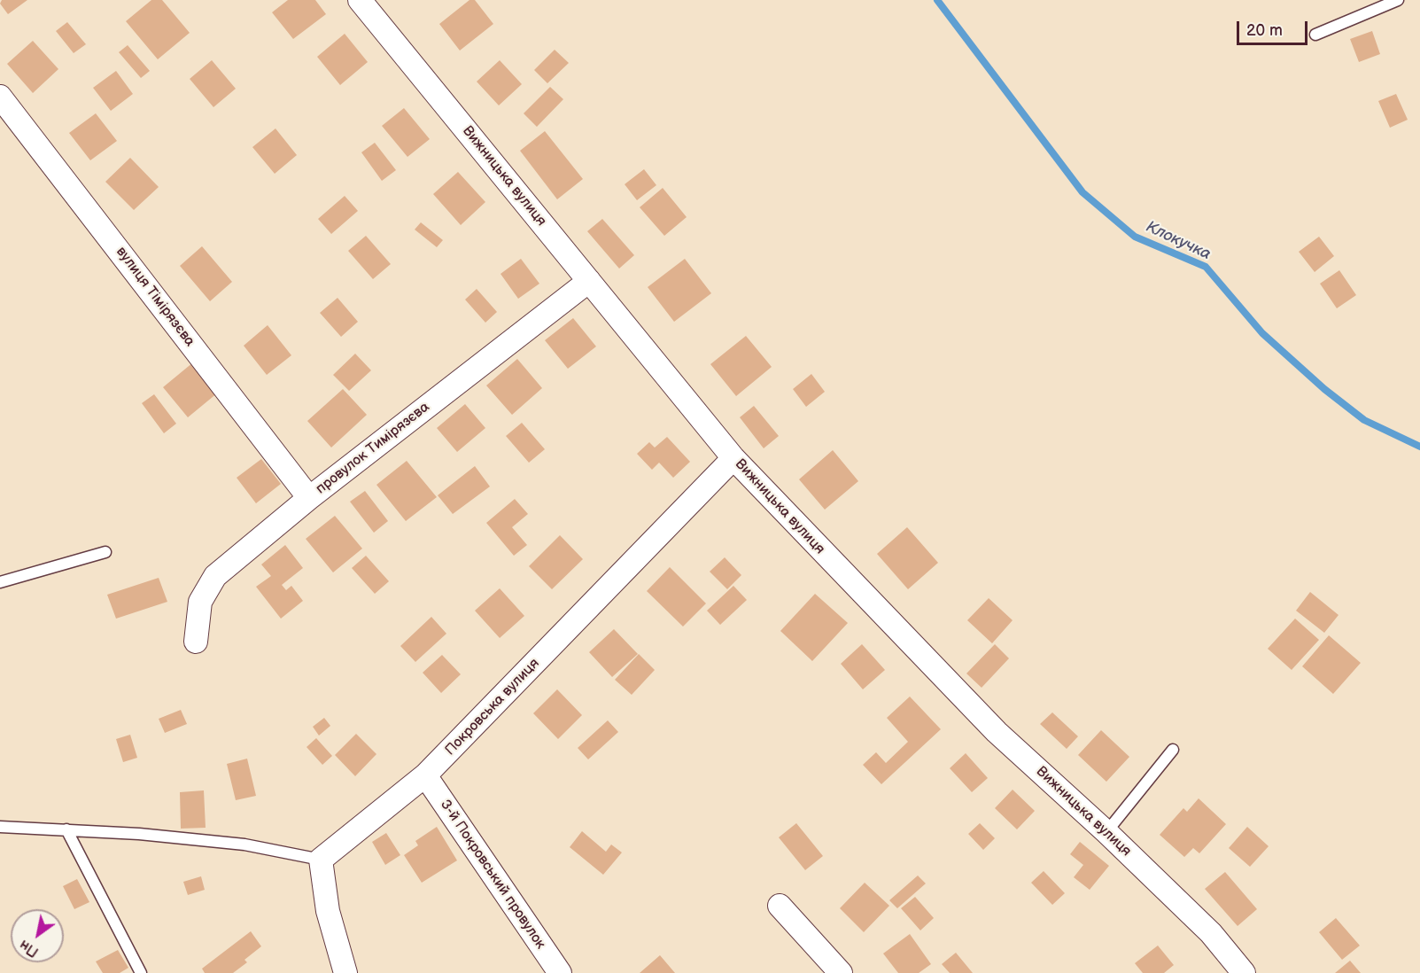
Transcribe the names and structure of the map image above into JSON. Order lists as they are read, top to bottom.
{
  "streets": {
    "street": [
      "Вижницька вулиця",
      "вулиця Тімірязєва",
      "провулок Тимірязєва",
      "Покровська вулиця",
      "3-й Покровський провулок"
    ]
  },
  "crossings": [
    ["Вижницька вулиця", "провулок Тимірязєва"],
    ["Вижницька вулиця", "Покровська вулиця"],
    ["вулиця Тімірязєва", "провулок Тимірязєва"],
    ["Покровська вулиця", "3-й Покровський провулок"]
  ],
  "water": ["Клокучка"],
  "scale_bar": "20 m",
  "north": "bottom left"
}
